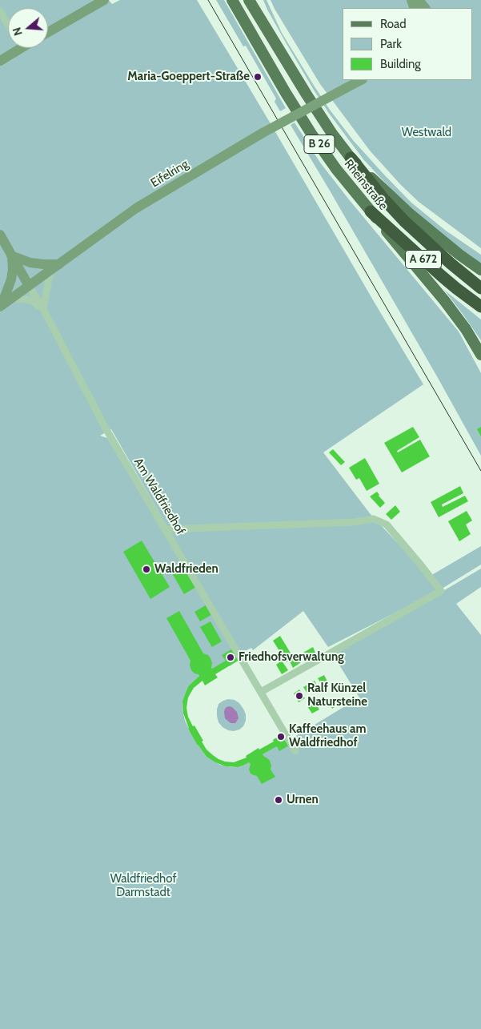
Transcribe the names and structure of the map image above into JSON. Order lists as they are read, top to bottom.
{
  "streets": {
    "highway": ["A 672"],
    "main road": ["B 26", "Eifelring", "Rheinstraße"],
    "street": ["Am Waldfriedhof"]
  },
  "crossings": [
    ["Eifelring", "Am Waldfriedhof"],
    ["Rheinstraße", "A 672"]
  ],
  "parks": ["Westwald", "Waldfriedhof Darmstadt"],
  "places": [
    "Maria-Goeppert-Straße",
    "Waldfrieden",
    "Friedhofsverwaltung",
    "Ralf Künzel Natursteine",
    "Kaffeehaus am Waldfriedhof",
    "Urnen"
  ],
  "legend": ["Road", "Park", "Building"],
  "north": "left"
}
